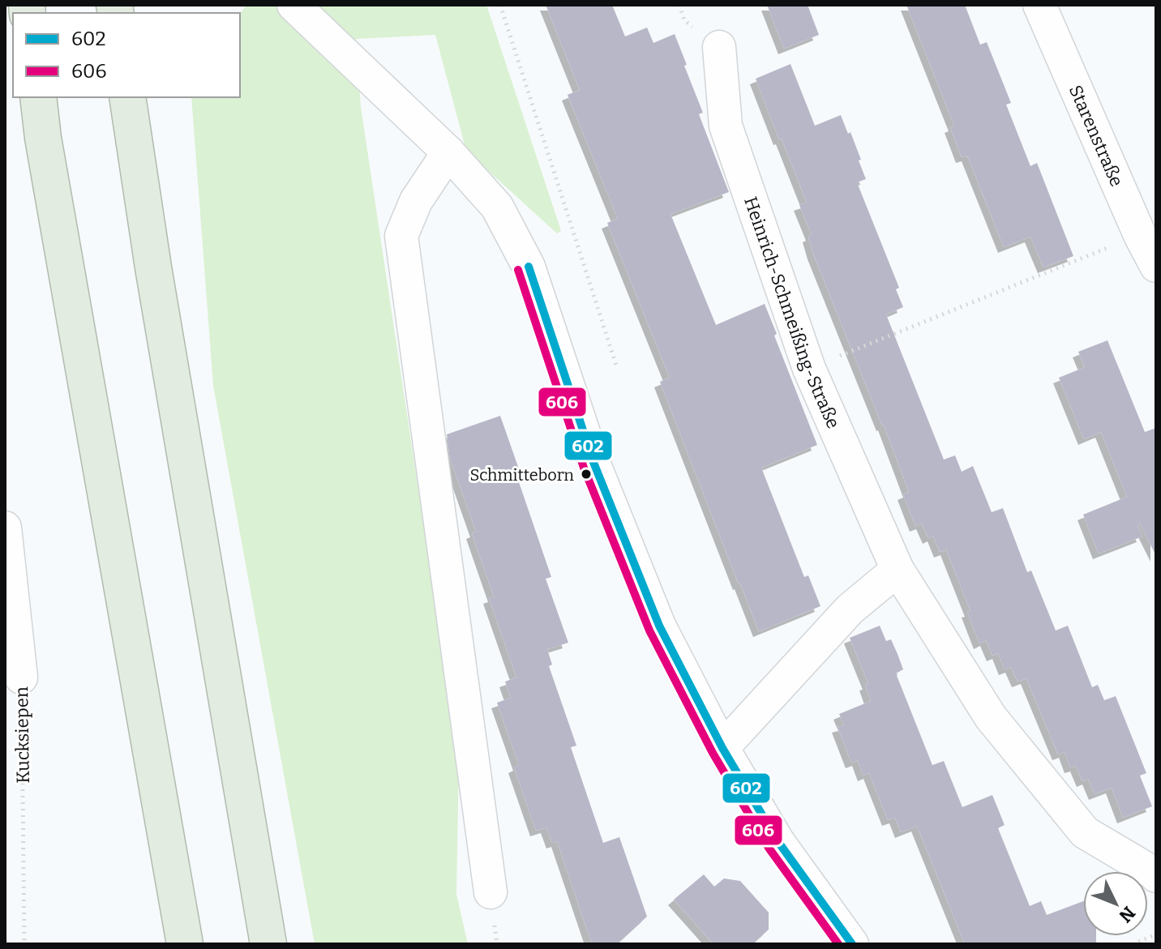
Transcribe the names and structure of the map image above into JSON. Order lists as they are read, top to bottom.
{
  "streets": {
    "street": ["Starenstraße", "Heinrich-Schmeißing-Straße", "Kucksiepen"]
  },
  "places": ["Schmitteborn"],
  "lines": ["transit line 602", "transit line 606"],
  "legend": ["602", "606"],
  "north": "bottom right"
}
